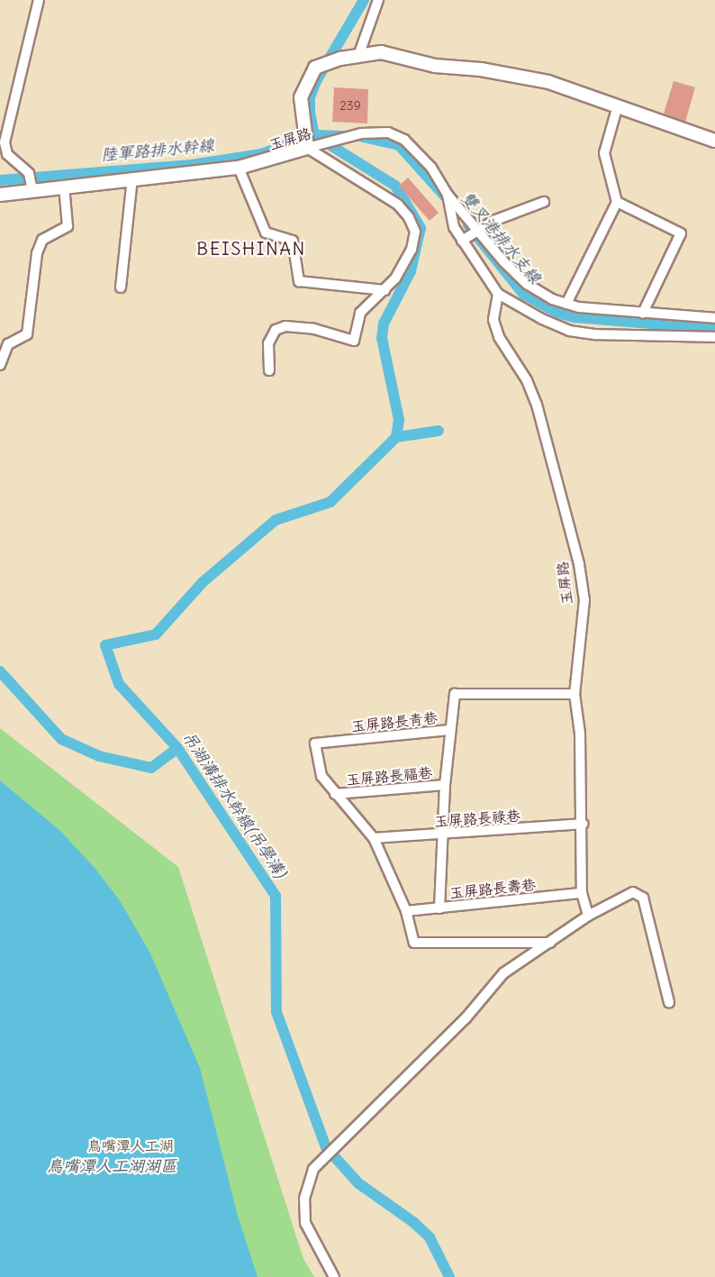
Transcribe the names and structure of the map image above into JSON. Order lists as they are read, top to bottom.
{
  "streets": {
    "street": [
      "玉屏路",
      "玉屏路長青巷",
      "玉屏路長福巷",
      "玉屏路長祿巷",
      "玉屏路長壽巷"
    ]
  },
  "crossings": [
    ["玉屏路", "玉屏路長青巷"],
    ["玉屏路", "玉屏路長祿巷"],
    ["玉屏路", "玉屏路長壽巷"],
    ["玉屏路長青巷", "玉屏路長福巷"]
  ],
  "districts": ["BEISHINAN"],
  "water": [
    "陸軍路排水幹線",
    "雙叉港排水支線",
    "吊湖溝排水幹線(吊學溝)",
    "鳥嘴潭人工湖湖區"
  ],
  "parks": ["鳥嘴潭人工湖"],
  "house_numbers": ["239"]
}
